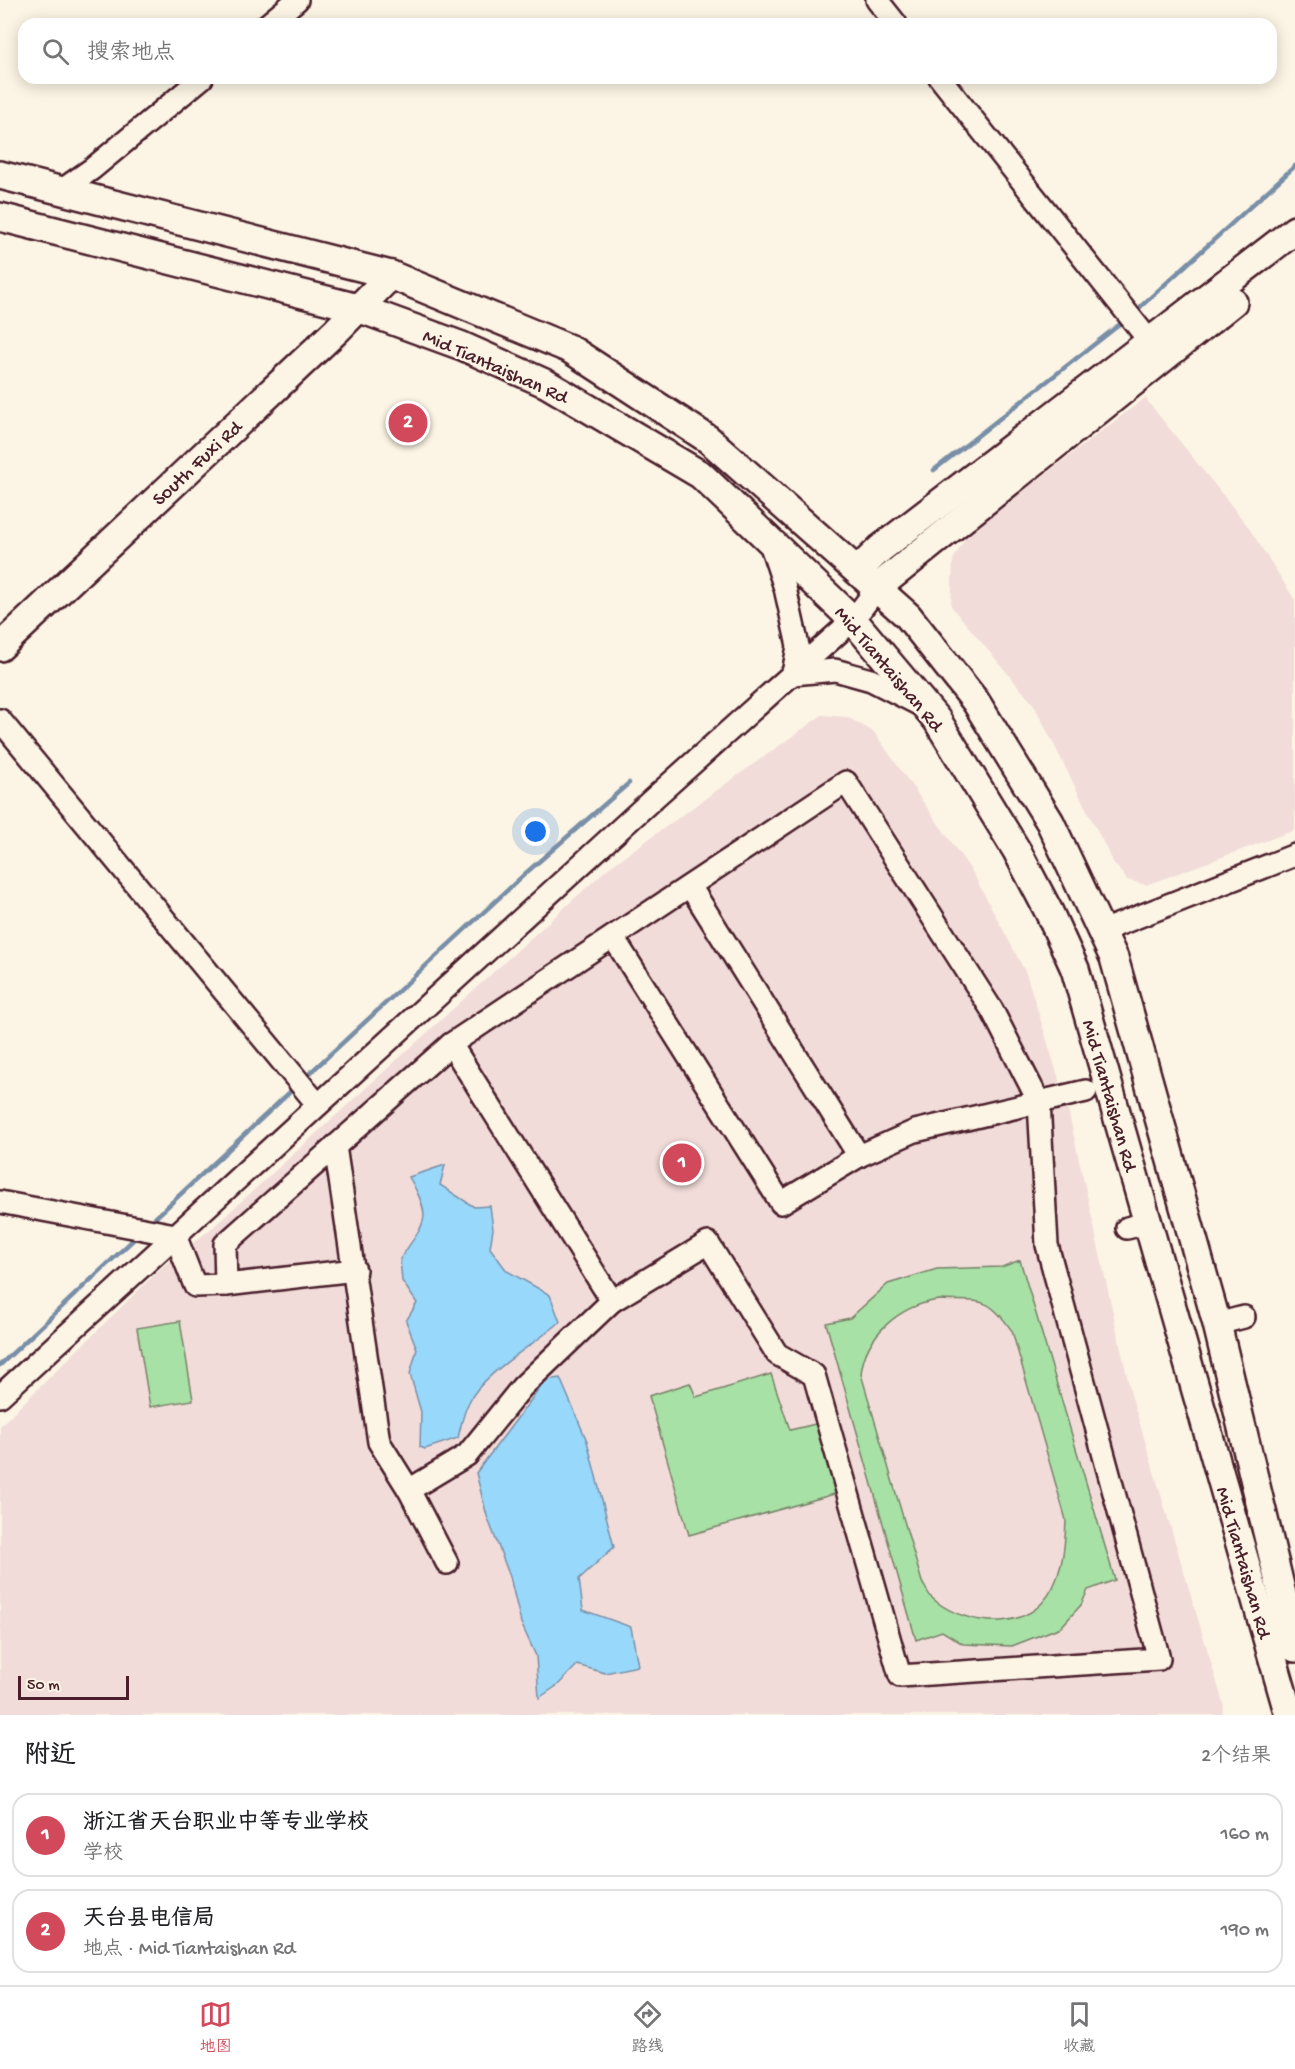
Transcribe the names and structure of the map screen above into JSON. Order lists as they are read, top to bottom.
{
  "streets": {
    "main road": ["Mid Tiantaishan Rd", "South Fuxi Rd"]
  },
  "crossings": [
    ["Mid Tiantaishan Rd", "South Fuxi Rd"]
  ],
  "scale_bar": "50 m",
  "page": {
    "search": "搜索地点",
    "pins": ["2", "1"],
    "scale": "50 m",
    "heading": ["附近", "2个结果"],
    "list": [
      {
        "mark": "1",
        "name": "浙江省天台职业中等专业学校",
        "note": "学校",
        "value": "160 m"
      },
      {
        "mark": "2",
        "name": "天台县电信局",
        "note": "地点 · Mid Tiantaishan Rd",
        "value": "190 m"
      }
    ],
    "nav": ["地图", "路线", "收藏"]
  }
}
